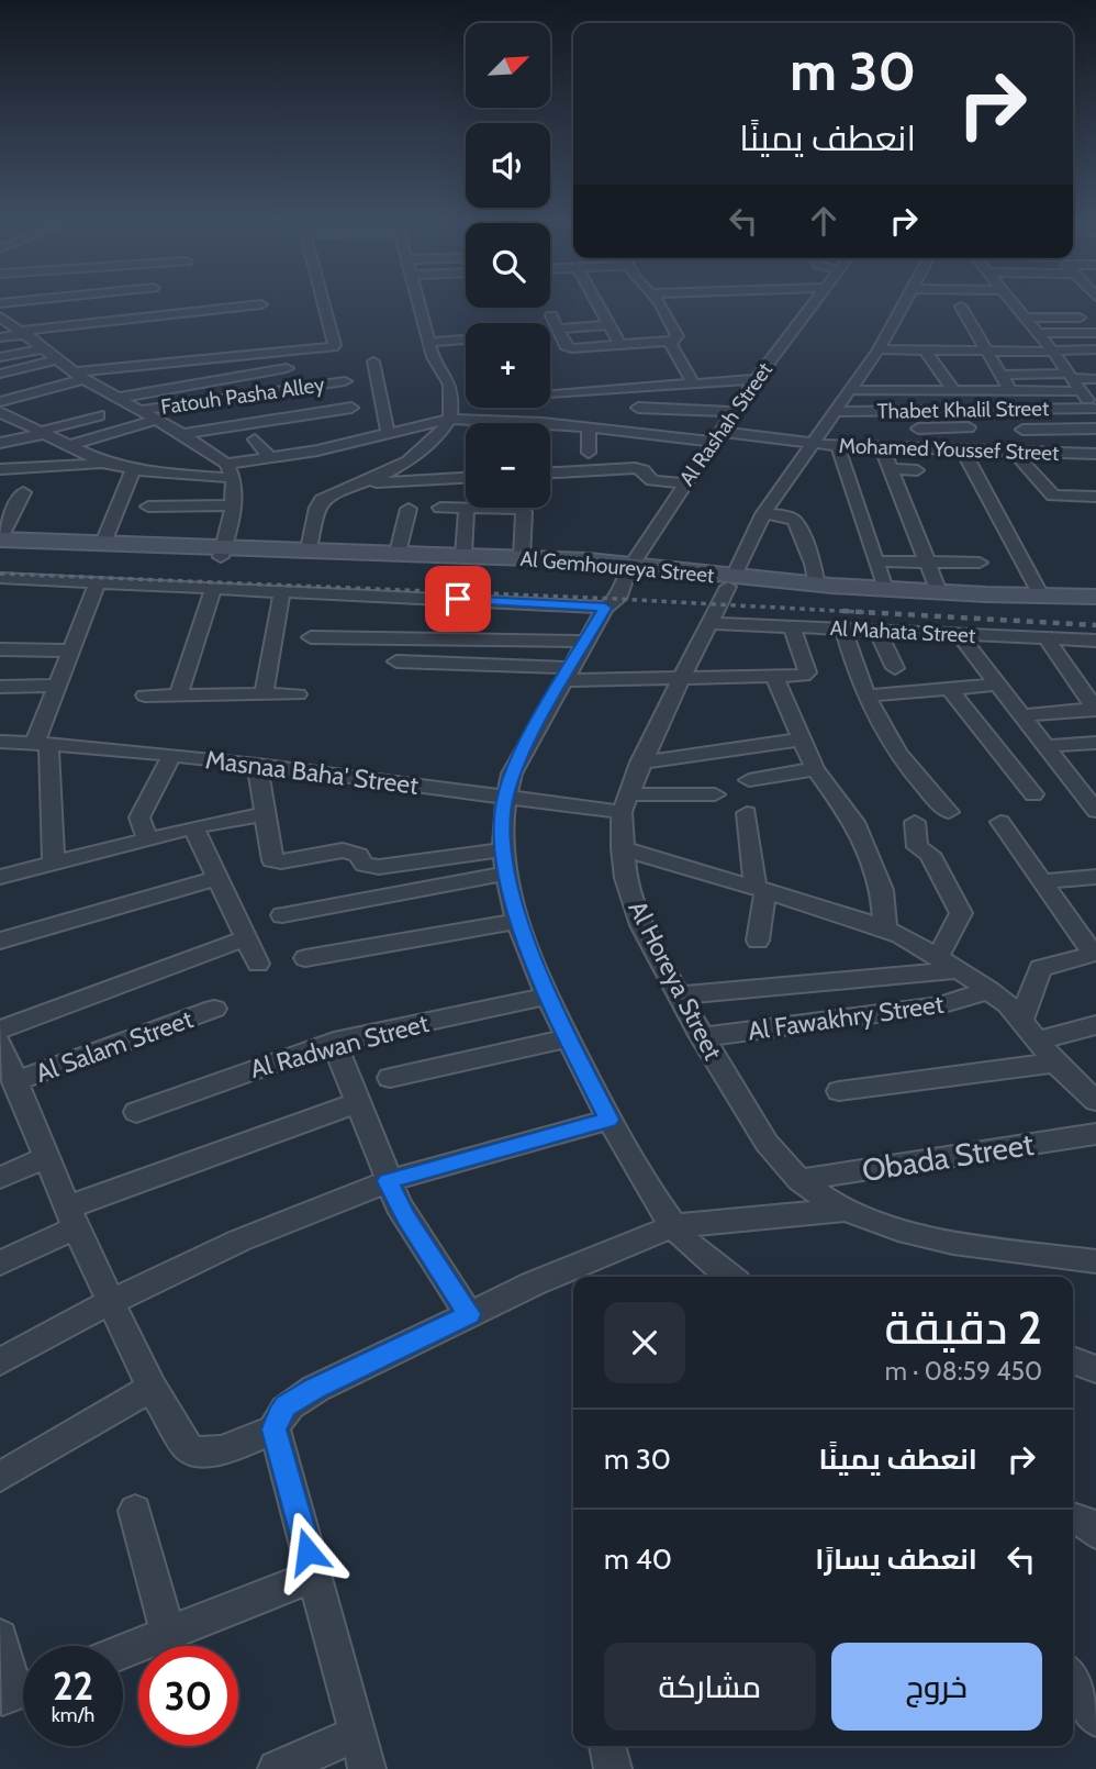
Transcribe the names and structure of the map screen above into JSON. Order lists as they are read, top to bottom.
{
  "streets": {
    "main road": ["Al Gemhoureya Street"],
    "street": [
      "Fatouh Pasha Alley",
      "Thabet Khalil Street",
      "Al Rashah Street",
      "Mohamed Youssef Street",
      "Al Mahata Street",
      "Masnaa Baha' Street",
      "Al Horeya Street",
      "Al Fawakhry Street",
      "Al Salam Street",
      "Al Radwan Street",
      "Obada Street"
    ]
  },
  "crossings": [
    ["Fatouh Pasha Alley", "Mohamed Youssef Street"],
    ["Thabet Khalil Street", "Al Horeya Street"],
    ["Al Rashah Street", "Mohamed Youssef Street"],
    ["Al Rashah Street", "Al Gemhoureya Street"],
    ["Al Rashah Street", "Masnaa Baha' Street"],
    ["Al Rashah Street", "Al Radwan Street"],
    ["Mohamed Youssef Street", "Al Horeya Street"],
    ["Al Gemhoureya Street", "Al Horeya Street"],
    ["Al Mahata Street", "Al Horeya Street"],
    ["Masnaa Baha' Street", "Al Horeya Street"],
    ["Al Horeya Street", "Al Fawakhry Street"],
    ["Al Horeya Street", "Obada Street"]
  ],
  "north": "top right",
  "page": {
    "map_buttons": ["+", "−"],
    "turn": ["30 m", "انعطف يمينًا"],
    "heading": ["2 دقيقة", "450 m · 08:59"],
    "list": [
      {
        "name": "انعطف يمينًا",
        "value": "30 m"
      },
      {
        "name": "انعطف يسارًا",
        "value": "40 m"
      }
    ],
    "buttons": ["خروج", "مشاركة"],
    "speed": "22 km/h",
    "limit": "30"
  }
}
